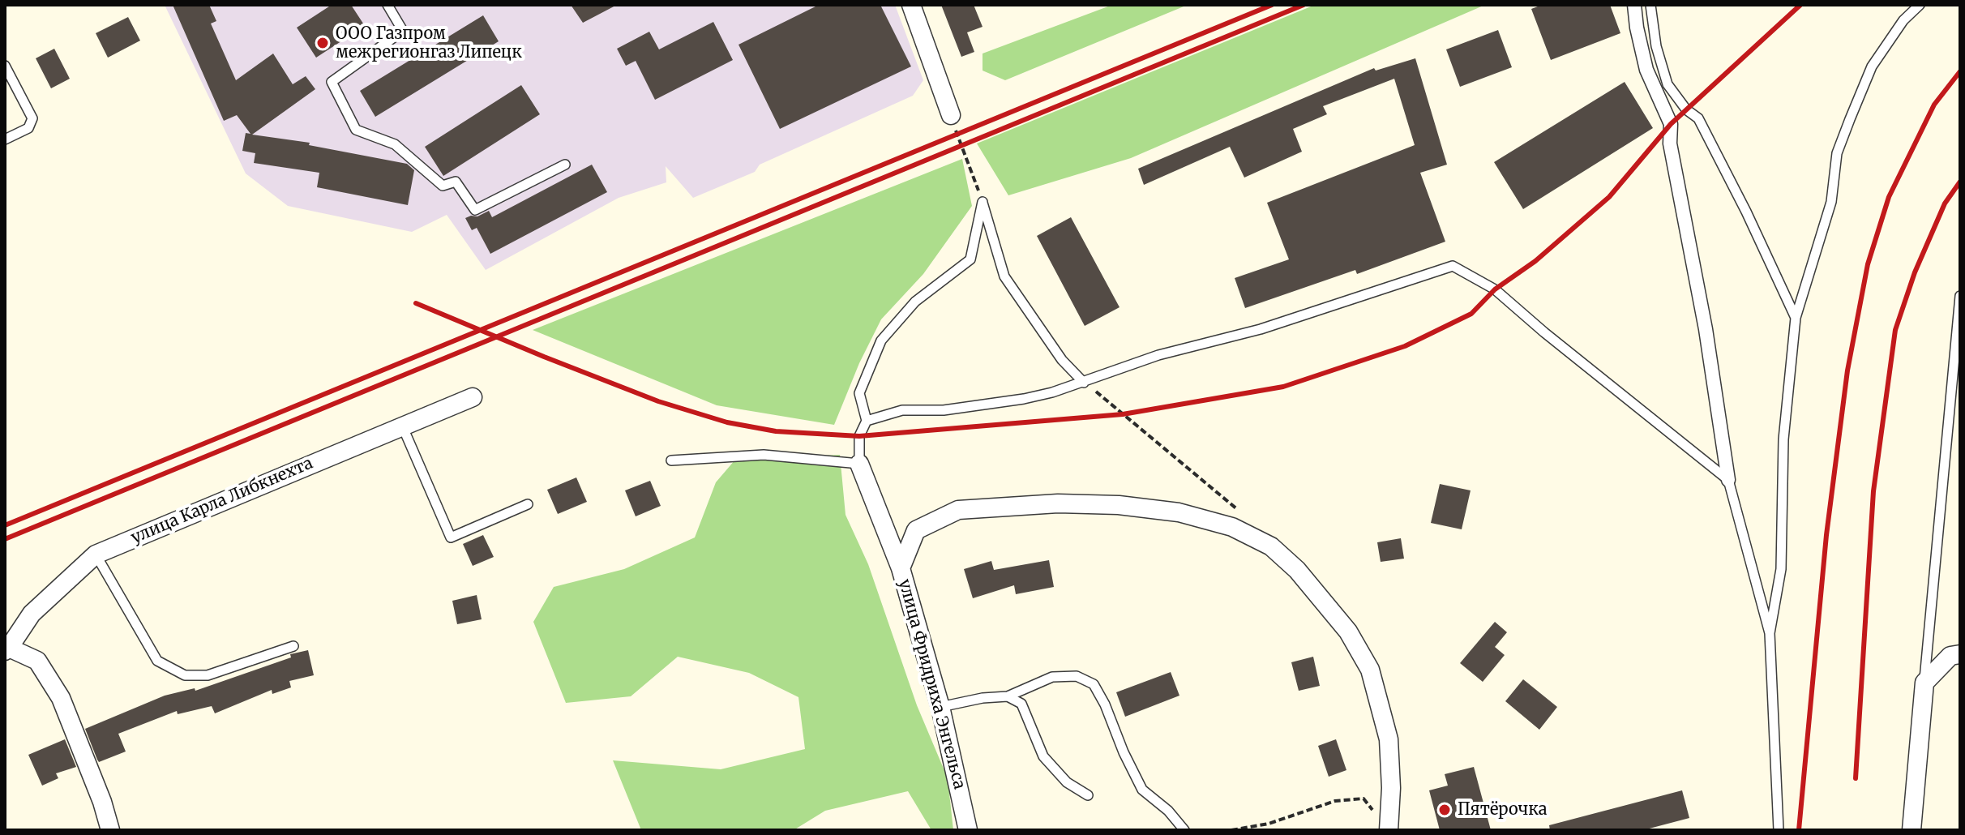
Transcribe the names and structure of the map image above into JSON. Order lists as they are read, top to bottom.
{
  "streets": {
    "street": ["улица Карла Либкнехта", "улица Фридриха Энгельса"]
  },
  "places": ["ООО Газпром межрегионгаз Липецк", "Пятёрочка"]
}
